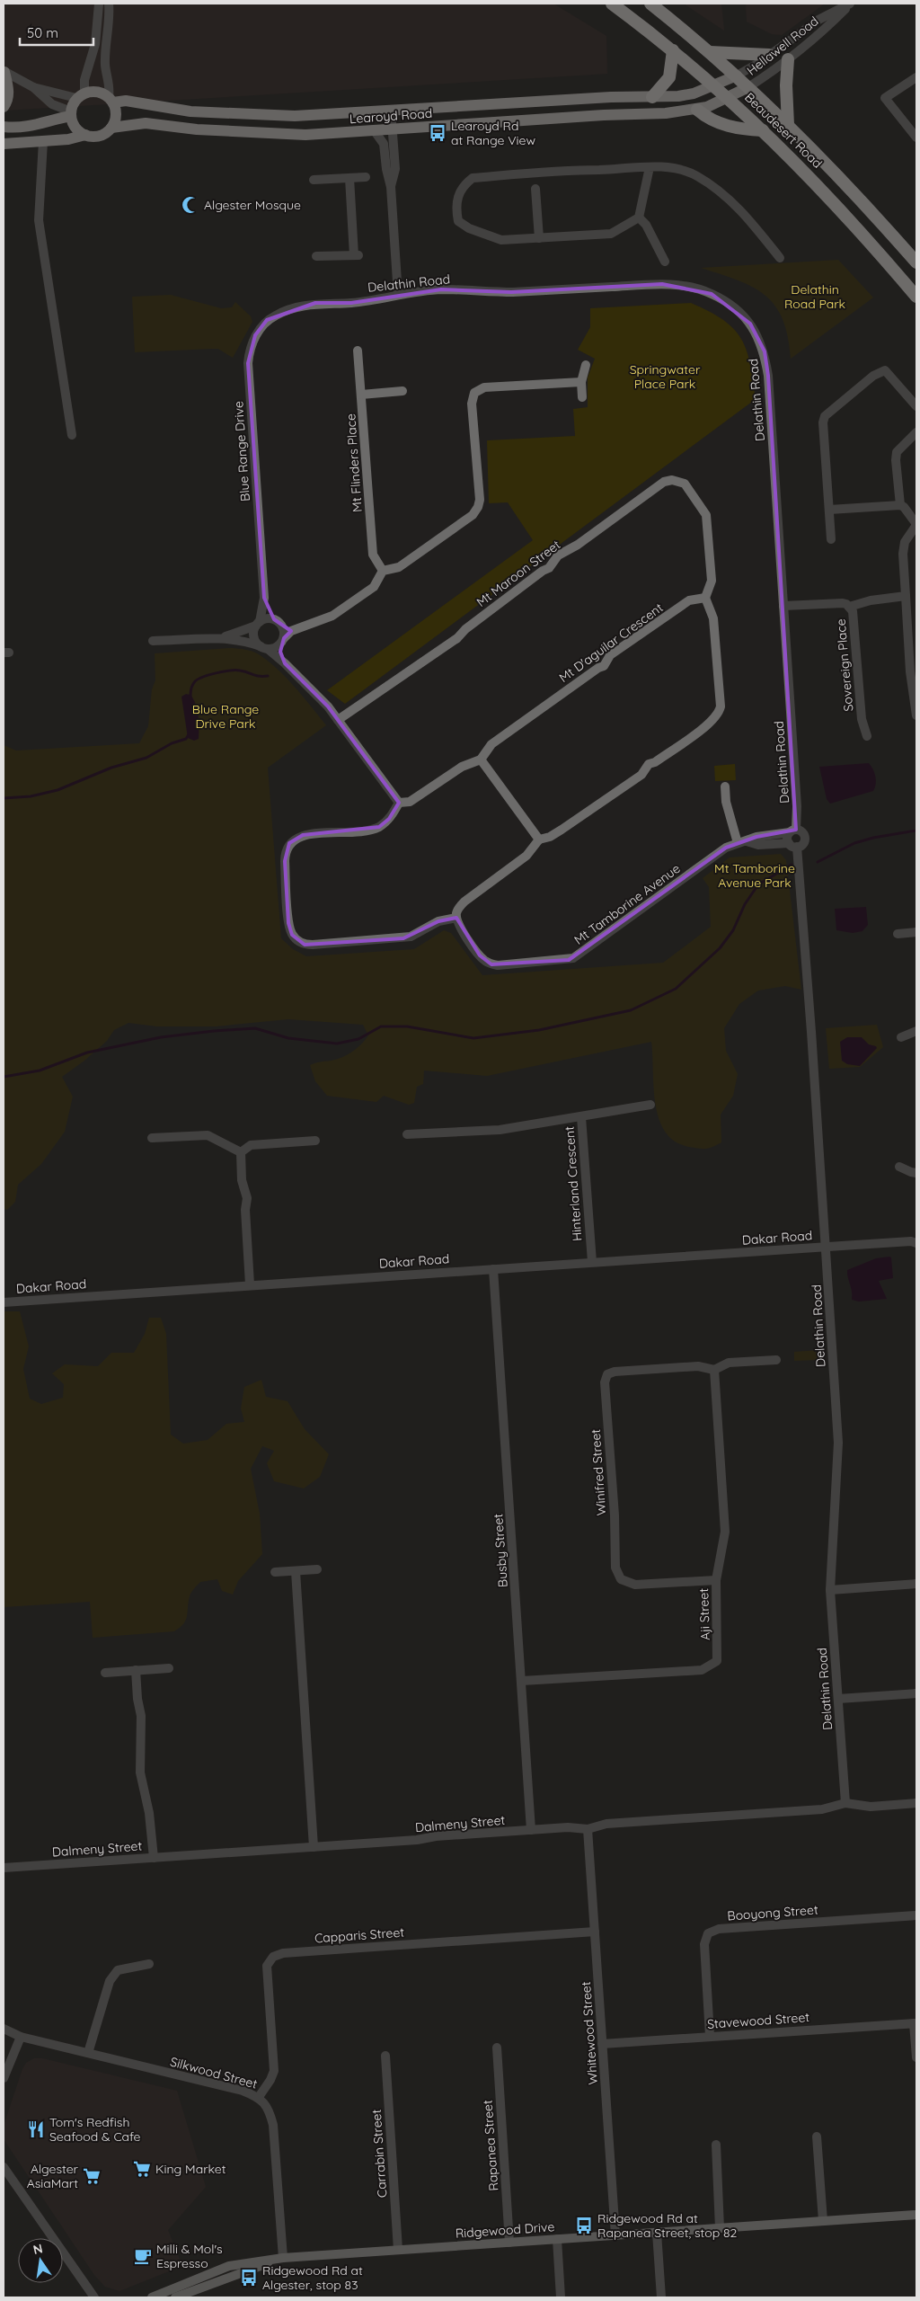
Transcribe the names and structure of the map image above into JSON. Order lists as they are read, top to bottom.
{
  "streets": {
    "highway": ["Beaudesert Road"],
    "main road": ["Learoyd Road", "Ridgewood Drive"],
    "street": [
      "Hellawell Road",
      "Delathin Road",
      "Blue Range Drive",
      "Mt Flinders Place",
      "Mt Maroon Street",
      "Mt D'aguilar Crescent",
      "Sovereign Place",
      "Mt Tamborine Avenue",
      "Hinterland Crescent",
      "Dakar Road",
      "Winifred Street",
      "Busby Street",
      "Aji Street",
      "Dalmeny Street",
      "Booyong Street",
      "Capparis Street",
      "Stavewood Street",
      "Whitewood Street",
      "Silkwood Street",
      "Rapanea Street",
      "Carrabin Street"
    ]
  },
  "crossings": [
    ["Hellawell Road", "Learoyd Road"],
    ["Hellawell Road", "Beaudesert Road"],
    ["Learoyd Road", "Beaudesert Road"],
    ["Delathin Road", "Blue Range Drive"],
    ["Delathin Road", "Sovereign Place"],
    ["Delathin Road", "Mt Tamborine Avenue"],
    ["Delathin Road", "Dakar Road"],
    ["Delathin Road", "Dalmeny Street"],
    ["Mt Maroon Street", "Mt D'aguilar Crescent"],
    ["Hinterland Crescent", "Dakar Road"],
    ["Dakar Road", "Busby Street"],
    ["Winifred Street", "Aji Street"],
    ["Busby Street", "Aji Street"],
    ["Busby Street", "Dalmeny Street"],
    ["Dalmeny Street", "Whitewood Street"],
    ["Booyong Street", "Stavewood Street"],
    ["Capparis Street", "Whitewood Street"],
    ["Capparis Street", "Silkwood Street"],
    ["Stavewood Street", "Whitewood Street"],
    ["Whitewood Street", "Ridgewood Drive"],
    ["Silkwood Street", "Ridgewood Drive"],
    ["Rapanea Street", "Ridgewood Drive"],
    ["Carrabin Street", "Ridgewood Drive"]
  ],
  "parks": [
    "Delathin Road Park",
    "Springwater Place Park",
    "Blue Range Drive Park",
    "Mt Tamborine Avenue Park"
  ],
  "places": {
    "bus stop": ["Learoyd Rd at Range View", "Ridgewood Rd at Rapanea Street, stop 82", "Ridgewood Rd at Algester, stop 83"],
    "mosque": ["Algester Mosque"],
    "restaurant": ["Tom's Redfish Seafood & Cafe"],
    "supermarket": ["King Market", "Algester AsiaMart"],
    "cafe": ["Milli & Mol's Espresso"]
  },
  "scale_bar": "50 m",
  "north": "top"
}
